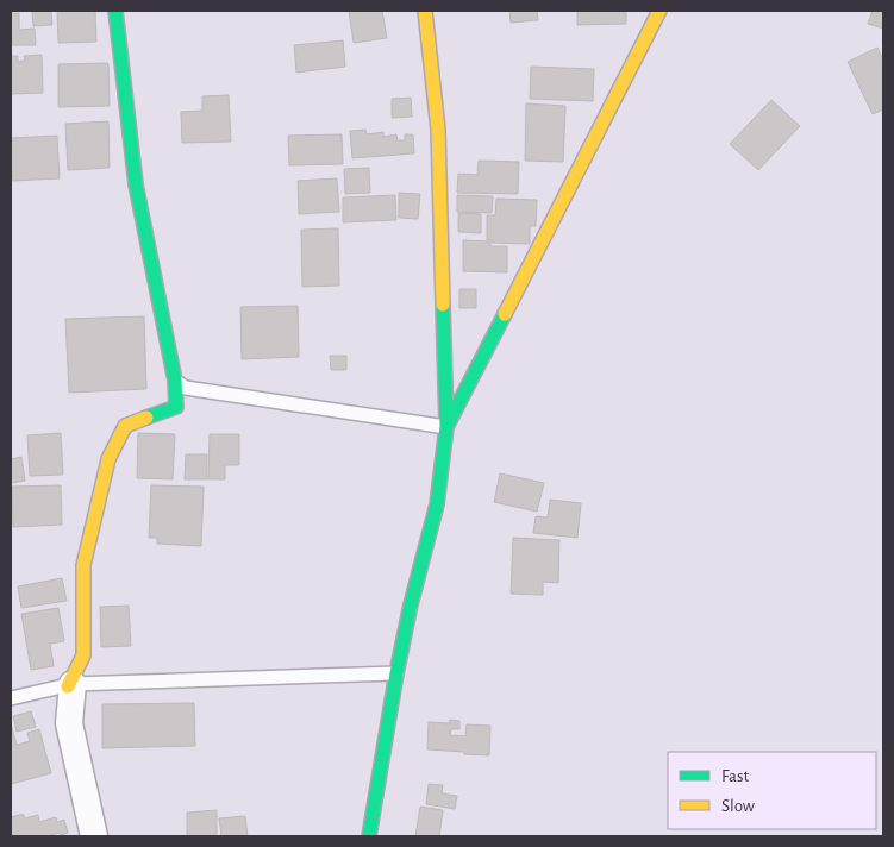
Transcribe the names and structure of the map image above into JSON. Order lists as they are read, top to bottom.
{
  "legend": ["Fast", "Slow"]
}
